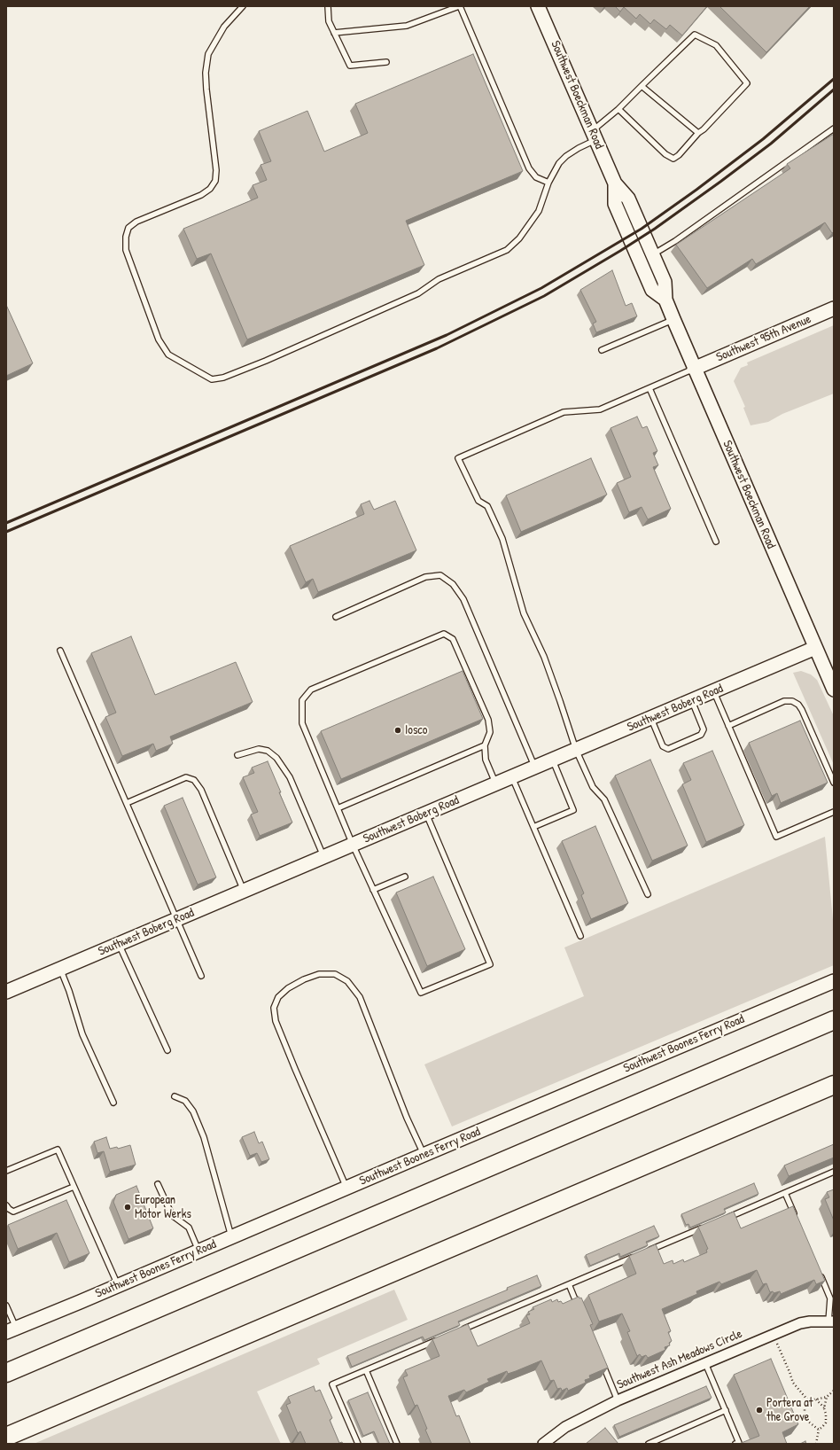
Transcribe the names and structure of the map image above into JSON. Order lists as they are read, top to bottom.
{
  "streets": {
    "street": [
      "Southwest Boeckman Road",
      "Southwest 95th Avenue",
      "Southwest Boberg Road",
      "Southwest Boones Ferry Road",
      "Southwest Ash Meadows Circle"
    ]
  },
  "crossings": [
    ["Southwest Boeckman Road", "Southwest 95th Avenue"],
    ["Southwest Boeckman Road", "Southwest Boberg Road"]
  ],
  "places": ["Iosco", "European Motor Werks", "Portera at the Grove"]
}
